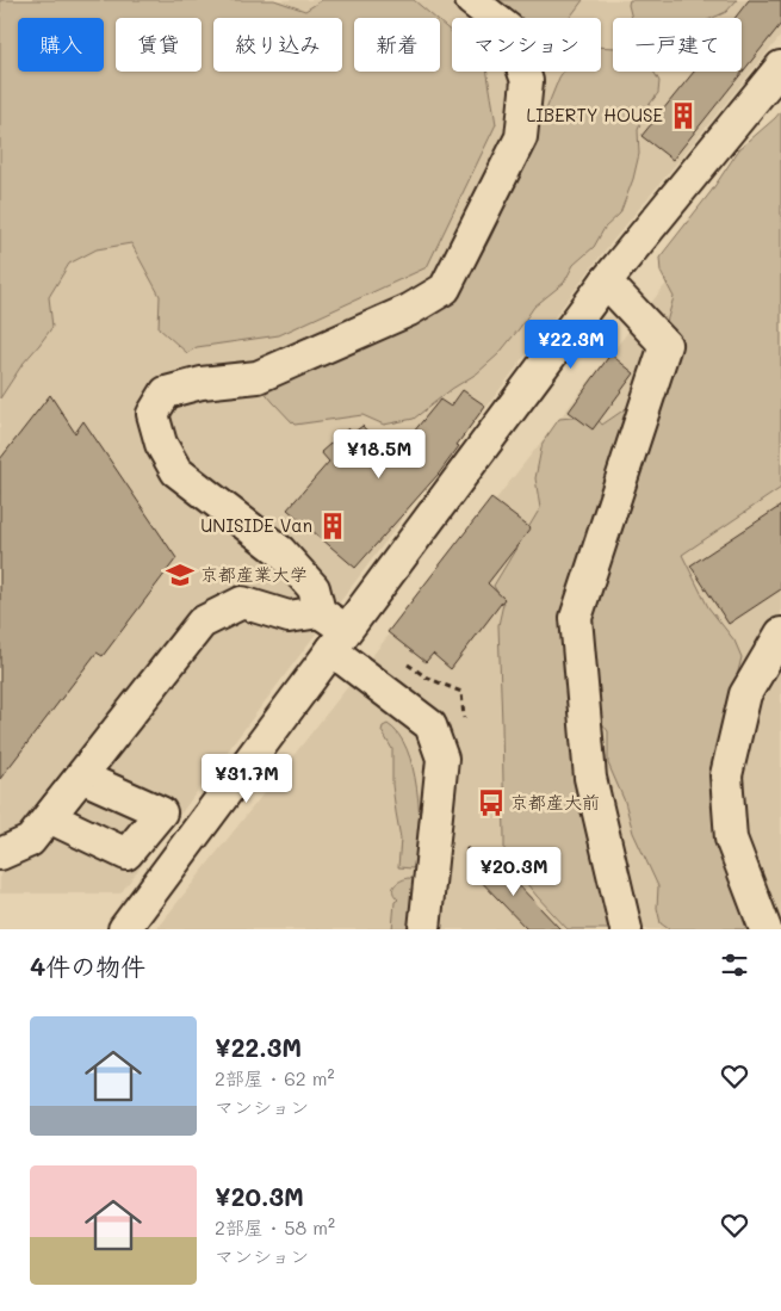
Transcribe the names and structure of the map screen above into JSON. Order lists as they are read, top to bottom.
{
  "places": {
    "building": ["LIBERTY HOUSE", "UNISIDE Van"],
    "school or university": ["京都産業大学"],
    "bus stop": ["京都産大前"]
  },
  "page": {
    "chip": [
      "購入",
      "賃貸",
      "絞り込み",
      "新着",
      "マンション",
      "一戸建て"
    ],
    "price": [
      "¥22.3M",
      "¥18.5M",
      "¥31.7M",
      "¥20.3M"
    ],
    "heading": "4件の物件",
    "list": [
      {
        "name": "¥22.3M",
        "note": "2部屋 · 62 m² · マンション"
      },
      {
        "name": "¥20.3M",
        "note": "2部屋 · 58 m² · マンション"
      }
    ]
  }
}
